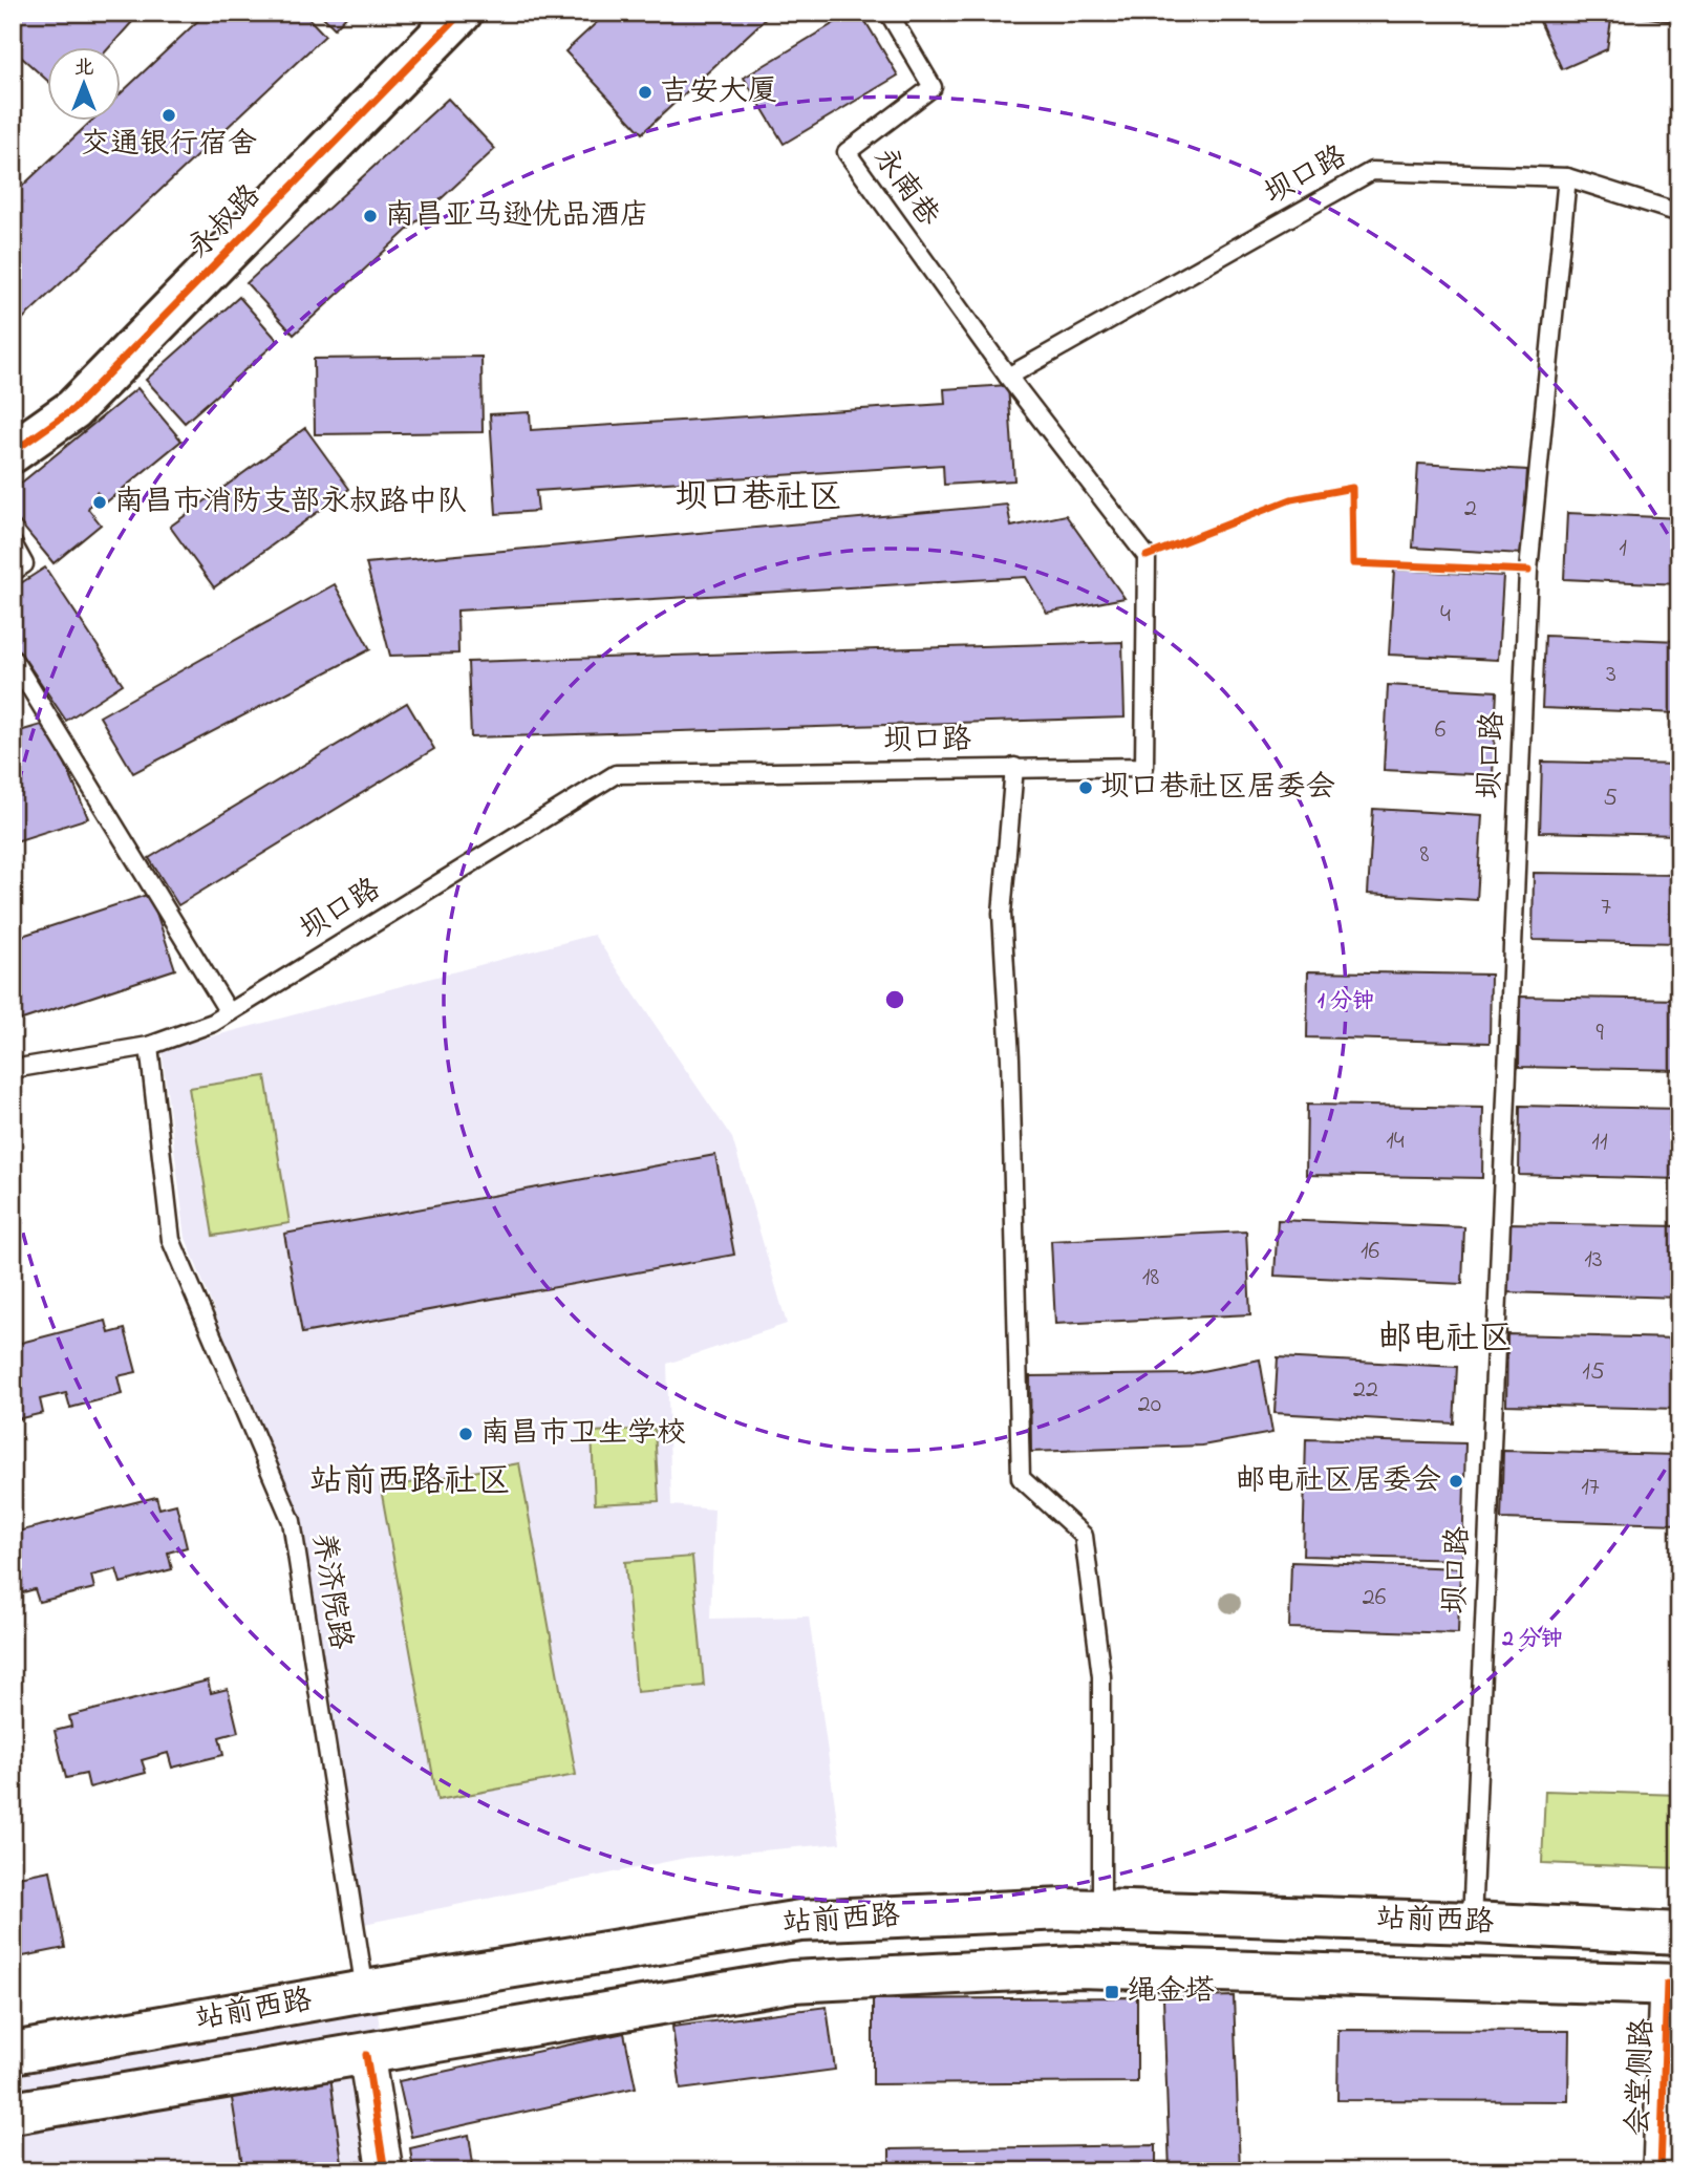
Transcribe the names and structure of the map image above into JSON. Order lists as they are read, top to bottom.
{
  "streets": {
    "main road": ["永叔路", "站前西路"],
    "street": ["会堂侧路"],
    "lane": ["坝口路", "永南巷", "养济院路"]
  },
  "crossings": [
    ["坝口路", "永南巷"],
    ["坝口路", "养济院路"],
    ["坝口路", "站前西路"],
    ["养济院路", "站前西路"],
    ["站前西路", "会堂侧路"]
  ],
  "districts": ["坝口巷社区", "邮电社区", "站前西路社区"],
  "places": {
    "other": [
      "吉安大厦",
      "交通银行宿舍",
      "南昌亚马逊优品酒店",
      "南昌市消防支部永叔路中队",
      "坝口巷社区居委会",
      "南昌市卫生学校",
      "邮电社区居委会"
    ],
    "transit": ["绳金塔"]
  },
  "house_numbers": [
    "2",
    "1",
    "4",
    "3",
    "6",
    "5",
    "8",
    "7",
    "9",
    "14",
    "11",
    "16",
    "13",
    "18",
    "15",
    "22",
    "20",
    "17",
    "26"
  ],
  "north": "top",
  "rings": ["1 分钟", "2 分钟"]
}
